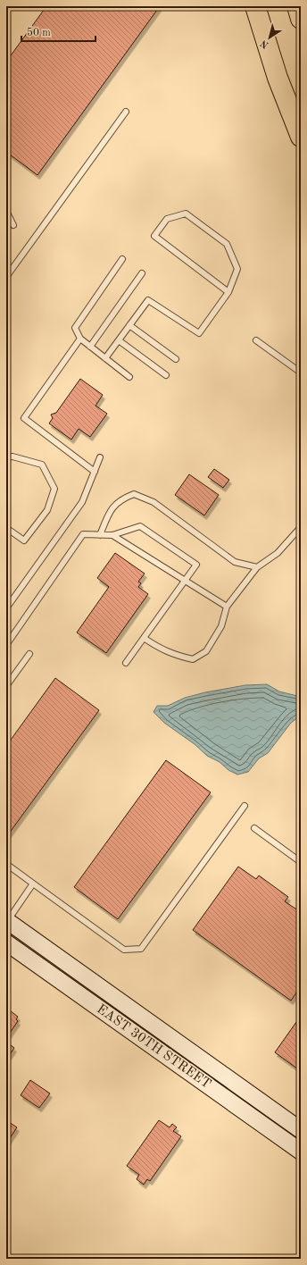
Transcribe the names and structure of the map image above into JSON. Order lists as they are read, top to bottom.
{
  "streets": {
    "main road": ["EAST 30TH STREET"]
  },
  "scale_bar": "50 m",
  "north": "bottom left"
}
